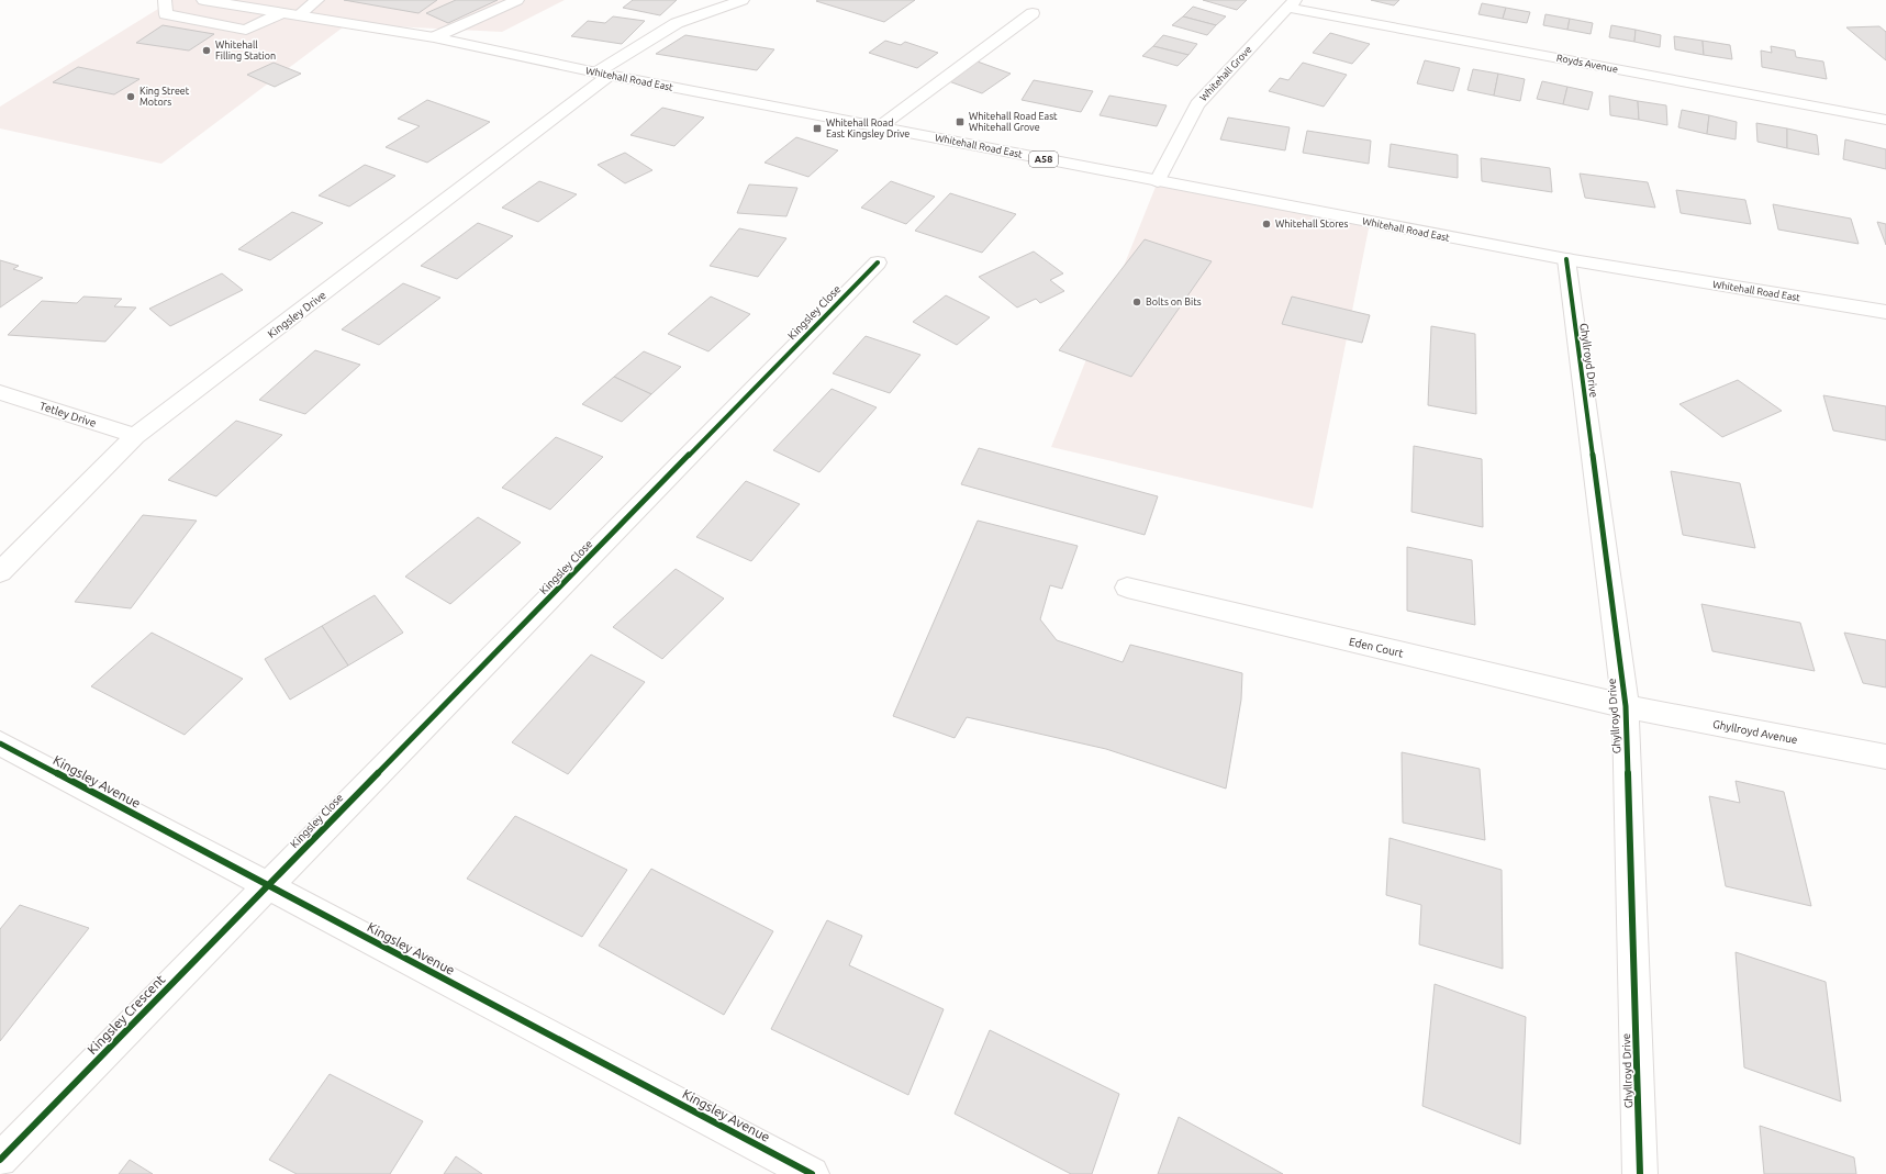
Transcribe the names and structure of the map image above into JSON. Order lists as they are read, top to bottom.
{
  "streets": {
    "street": [
      "Royds Avenue",
      "Whitehall Grove",
      "Whitehall Road East",
      "A58",
      "Kingsley Close",
      "Kingsley Drive",
      "Ghyllroyd Drive",
      "Tetley Drive",
      "Eden Court",
      "Ghyllroyd Avenue",
      "Kingsley Avenue",
      "Kingsley Crescent"
    ]
  },
  "crossings": [
    ["Royds Avenue", "Whitehall Grove"],
    ["Whitehall Grove", "Whitehall Road East"],
    ["Whitehall Road East", "Kingsley Drive"],
    ["Whitehall Road East", "Ghyllroyd Drive"],
    ["Kingsley Close", "Kingsley Avenue"],
    ["Kingsley Close", "Kingsley Crescent"],
    ["Kingsley Drive", "Tetley Drive"],
    ["Ghyllroyd Drive", "Eden Court"],
    ["Ghyllroyd Drive", "Ghyllroyd Avenue"],
    ["Eden Court", "Ghyllroyd Avenue"],
    ["Kingsley Avenue", "Kingsley Crescent"]
  ],
  "places": {
    "other": [
      "Whitehall Filling Station",
      "King Street Motors",
      "Whitehall Stores",
      "Bolts on Bits"
    ],
    "transit": ["Whitehall Road East Whitehall Grove", "Whitehall Road East Kingsley Drive"]
  }
}
